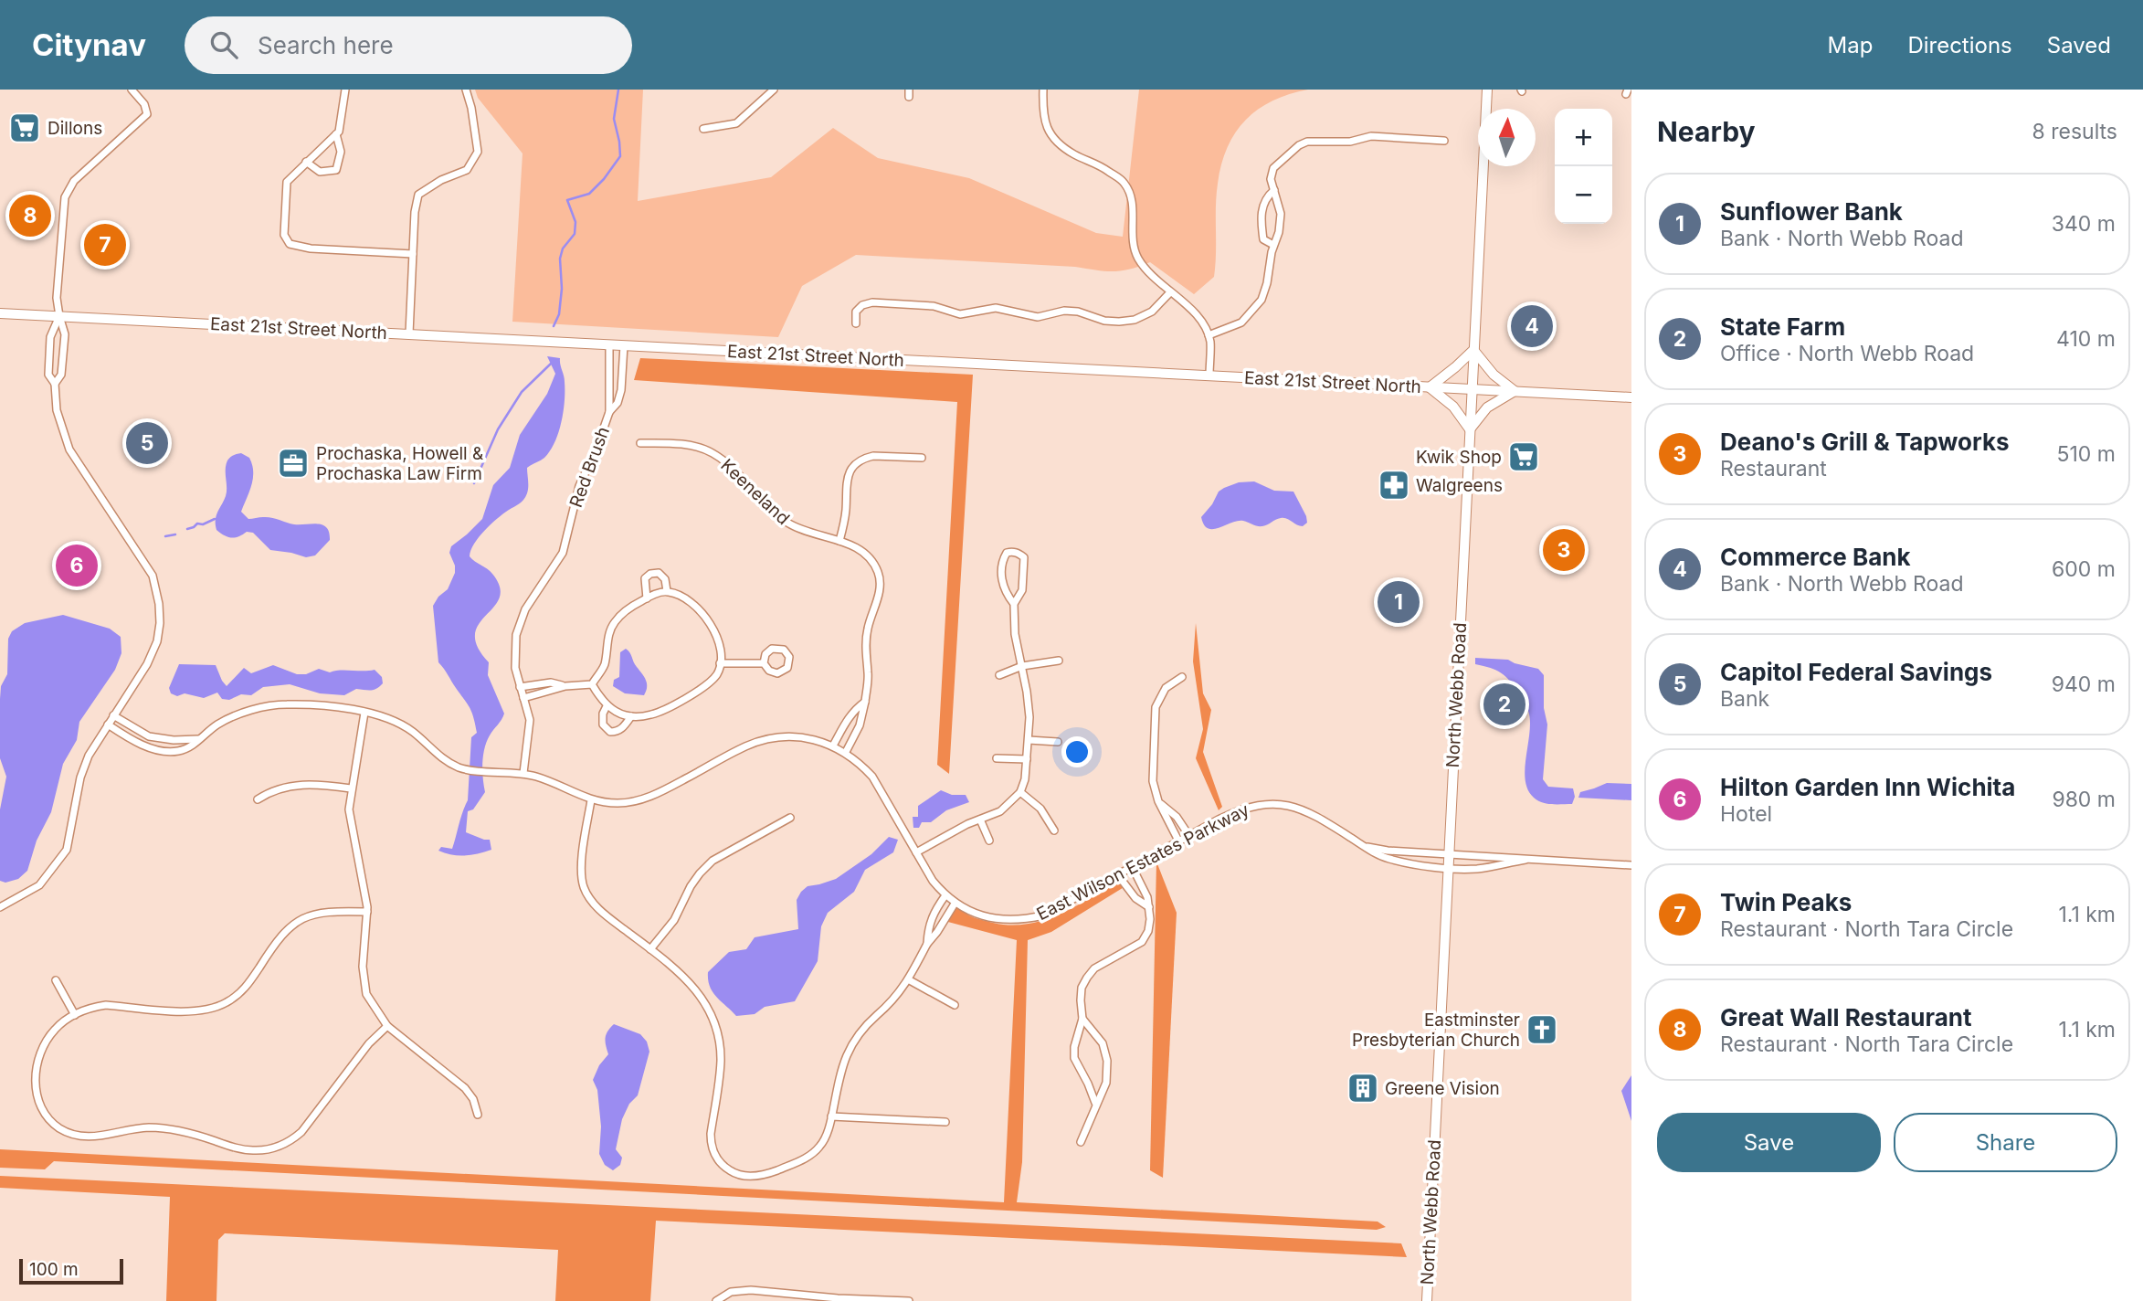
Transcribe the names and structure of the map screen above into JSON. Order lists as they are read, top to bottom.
{
  "streets": {
    "main road": ["East 21st Street North", "North Webb Road"],
    "street": ["Red Brush", "Keeneland", "East Wilson Estates Parkway"]
  },
  "crossings": [
    ["East 21st Street North", "Red Brush"],
    ["East 21st Street North", "North Webb Road"],
    ["Red Brush", "East Wilson Estates Parkway"],
    ["Keeneland", "East Wilson Estates Parkway"],
    ["North Webb Road", "East Wilson Estates Parkway"]
  ],
  "places": {
    "supermarket": ["Dillons", "Kwik Shop"],
    "office": ["Prochaska, Howell & Prochaska Law Firm"],
    "pharmacy": ["Walgreens"],
    "church": ["Eastminster Presbyterian Church"],
    "building": ["Greene Vision"]
  },
  "scale_bar": "100 m",
  "north": "top",
  "page": {
    "header": "Citynav",
    "search": "Search here",
    "nav": ["Map", "Directions", "Saved"],
    "heading": ["Nearby", "8 results"],
    "map_buttons": ["+", "−"],
    "list": [
      {
        "mark": "1",
        "name": "Sunflower Bank",
        "note": "Bank · North Webb Road",
        "value": "340 m"
      },
      {
        "mark": "2",
        "name": "State Farm",
        "note": "Office · North Webb Road",
        "value": "410 m"
      },
      {
        "mark": "3",
        "name": "Deano's Grill & Tapworks",
        "note": "Restaurant",
        "value": "510 m"
      },
      {
        "mark": "4",
        "name": "Commerce Bank",
        "note": "Bank · North Webb Road",
        "value": "600 m"
      },
      {
        "mark": "5",
        "name": "Capitol Federal Savings",
        "note": "Bank",
        "value": "940 m"
      },
      {
        "mark": "6",
        "name": "Hilton Garden Inn Wichita",
        "note": "Hotel",
        "value": "980 m"
      },
      {
        "mark": "7",
        "name": "Twin Peaks",
        "note": "Restaurant · North Tara Circle",
        "value": "1.1 km"
      },
      {
        "mark": "8",
        "name": "Great Wall Restaurant",
        "note": "Restaurant · North Tara Circle",
        "value": "1.1 km"
      }
    ],
    "pins": [
      "8",
      "7",
      "4",
      "5",
      "3",
      "6",
      "1",
      "2"
    ],
    "buttons": ["Save", "Share"],
    "scale": "100 m"
  }
}
